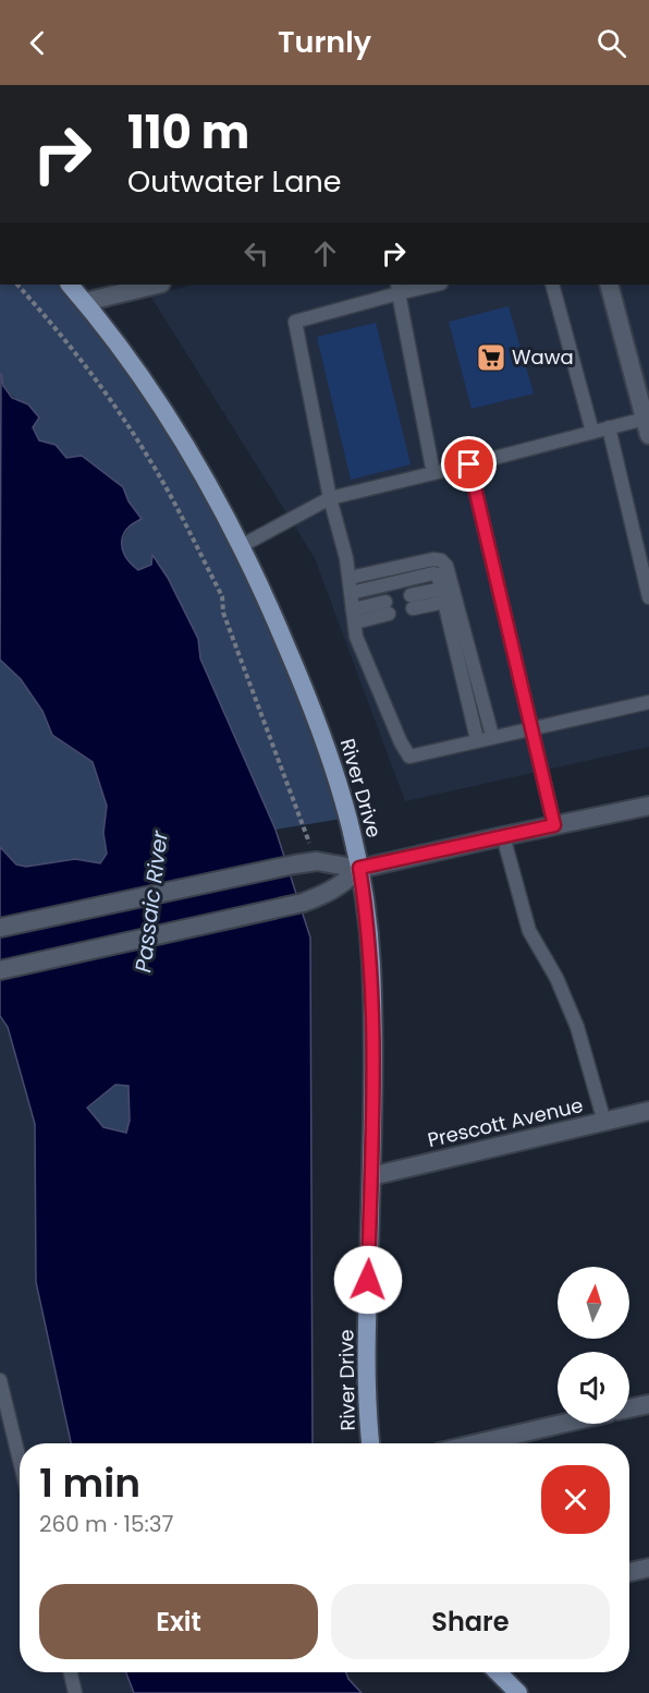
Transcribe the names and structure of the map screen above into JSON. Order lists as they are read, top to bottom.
{
  "streets": {
    "main road": ["River Drive"],
    "street": ["Prescott Avenue"]
  },
  "crossings": [
    ["River Drive", "Prescott Avenue"]
  ],
  "water": ["Passaic River"],
  "places": {
    "supermarket": ["Wawa"]
  },
  "north": "top",
  "page": {
    "header": "Turnly",
    "turn": ["110 m", "Outwater Lane"],
    "heading": ["1 min", "260 m · 15:37"],
    "buttons": ["Exit", "Share"]
  }
}
